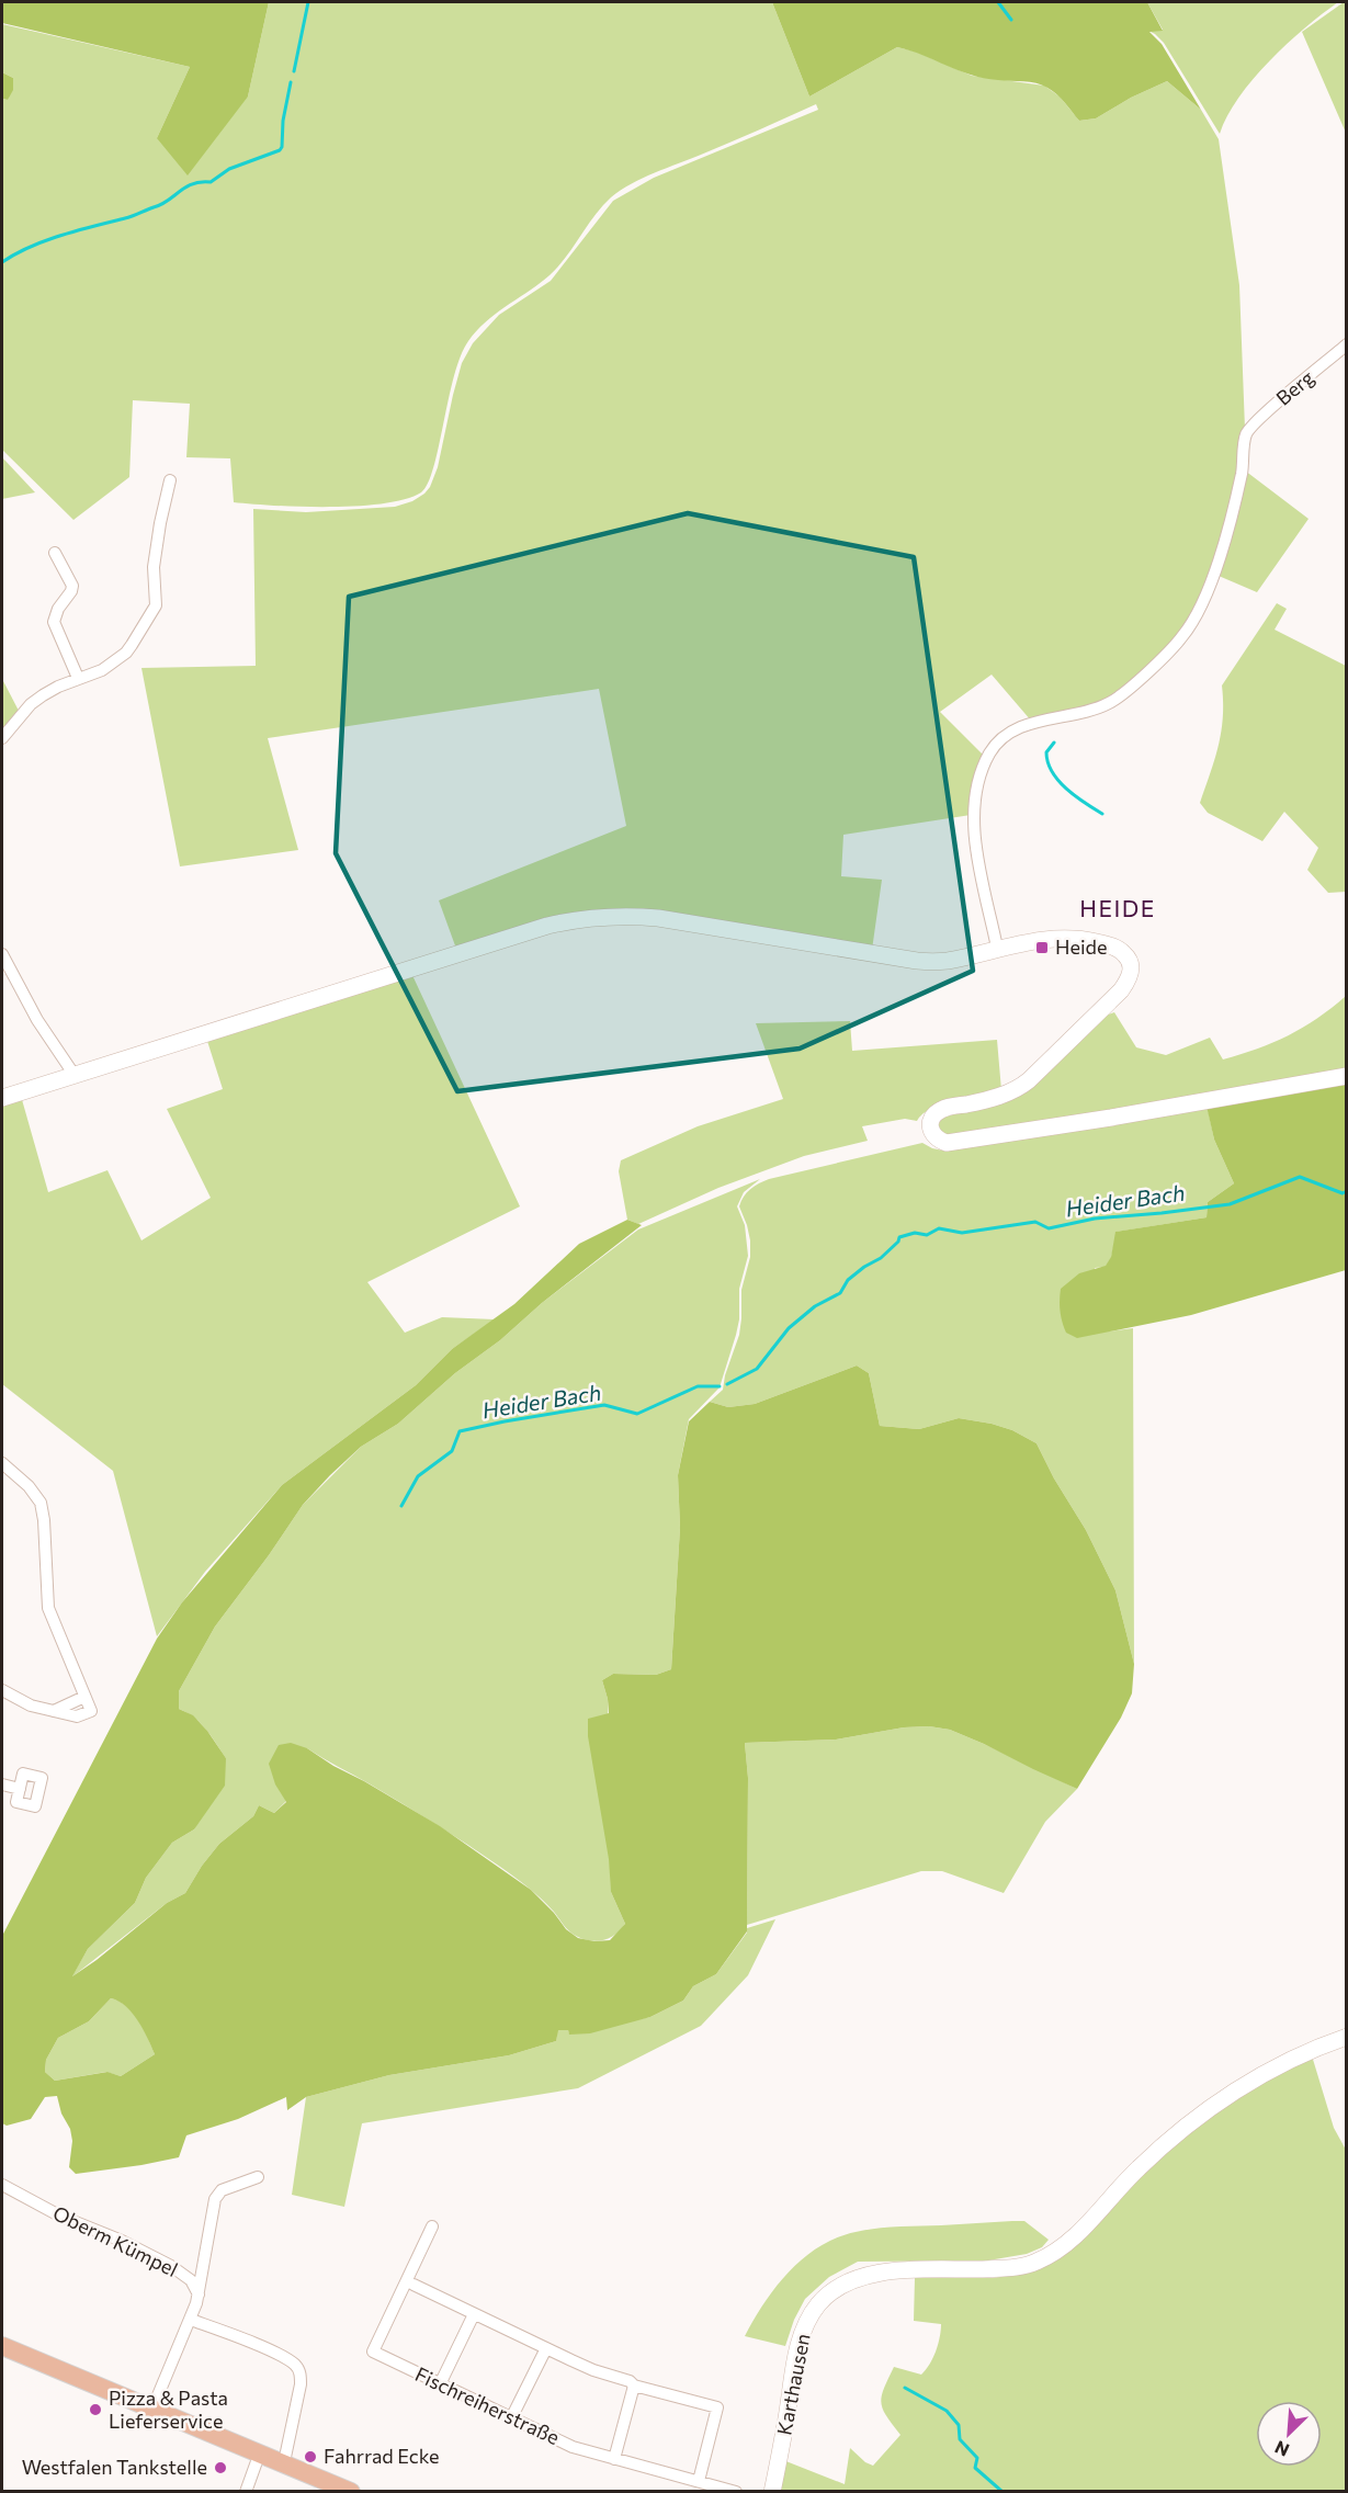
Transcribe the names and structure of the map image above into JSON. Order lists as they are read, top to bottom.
{
  "streets": {
    "main road": ["Karthausen"],
    "street": ["Berg", "Oberm Kümpel", "Fischreiherstraße"]
  },
  "districts": ["HEIDE"],
  "water": ["Heider Bach"],
  "places": {
    "transit": ["Heide"],
    "other": ["Pizza & Pasta Lieferservice", "Fahrrad Ecke", "Westfalen Tankstelle"]
  },
  "north": "bottom left"
}
